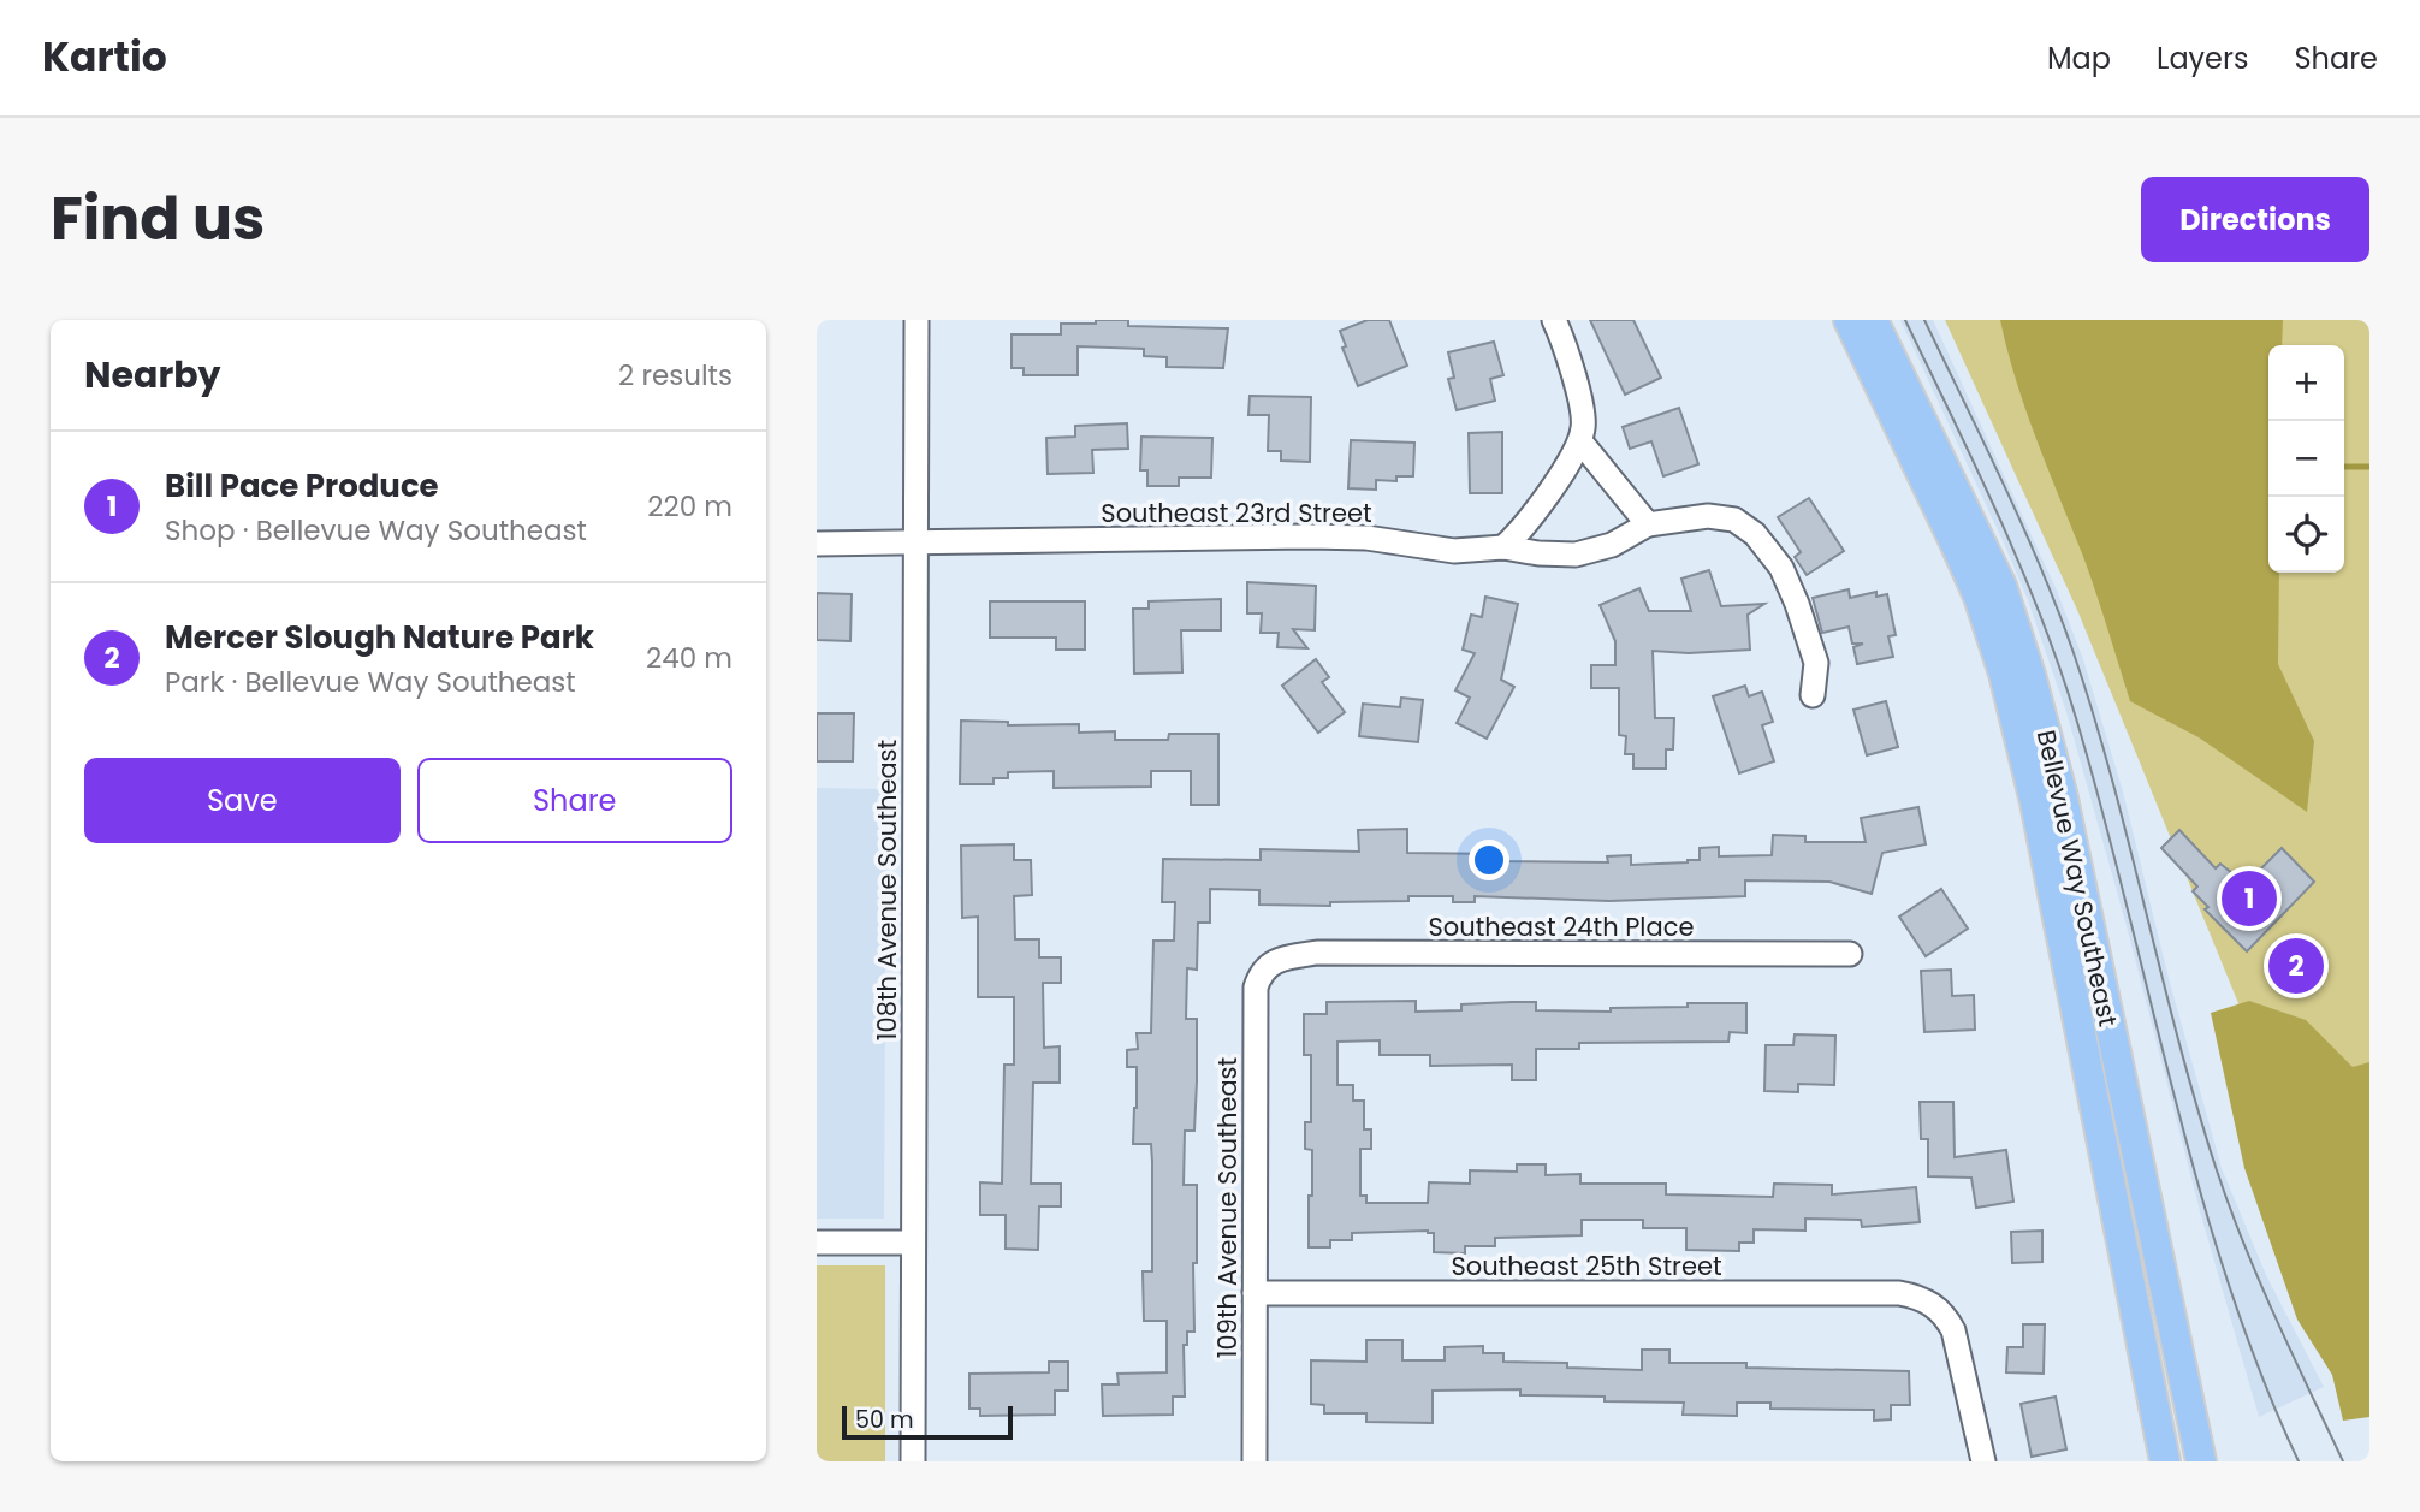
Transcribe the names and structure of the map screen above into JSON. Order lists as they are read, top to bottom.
{
  "streets": {
    "main road": ["Bellevue Way Southeast"],
    "street": [
      "Southeast 23rd Street",
      "108th Avenue Southeast",
      "Southeast 24th Place",
      "109th Avenue Southeast",
      "Southeast 25th Street"
    ]
  },
  "crossings": [
    ["Southeast 23rd Street", "108th Avenue Southeast"],
    ["Southeast 24th Place", "109th Avenue Southeast"],
    ["109th Avenue Southeast", "Southeast 25th Street"]
  ],
  "scale_bar": "50 m",
  "page": {
    "header": "Kartio",
    "nav": ["Map", "Layers", "Share"],
    "title": "Find us",
    "buttons": [
      "Directions",
      ["Save", "Share"]
    ],
    "heading": ["Nearby", "2 results"],
    "map_buttons": ["+", "−"],
    "list": [
      {
        "mark": "1",
        "name": "Bill Pace Produce",
        "note": "Shop · Bellevue Way Southeast",
        "value": "220 m"
      },
      {
        "mark": "2",
        "name": "Mercer Slough Nature Park",
        "note": "Park · Bellevue Way Southeast",
        "value": "240 m"
      }
    ],
    "pins": ["1", "2"],
    "scale": "50 m"
  }
}
